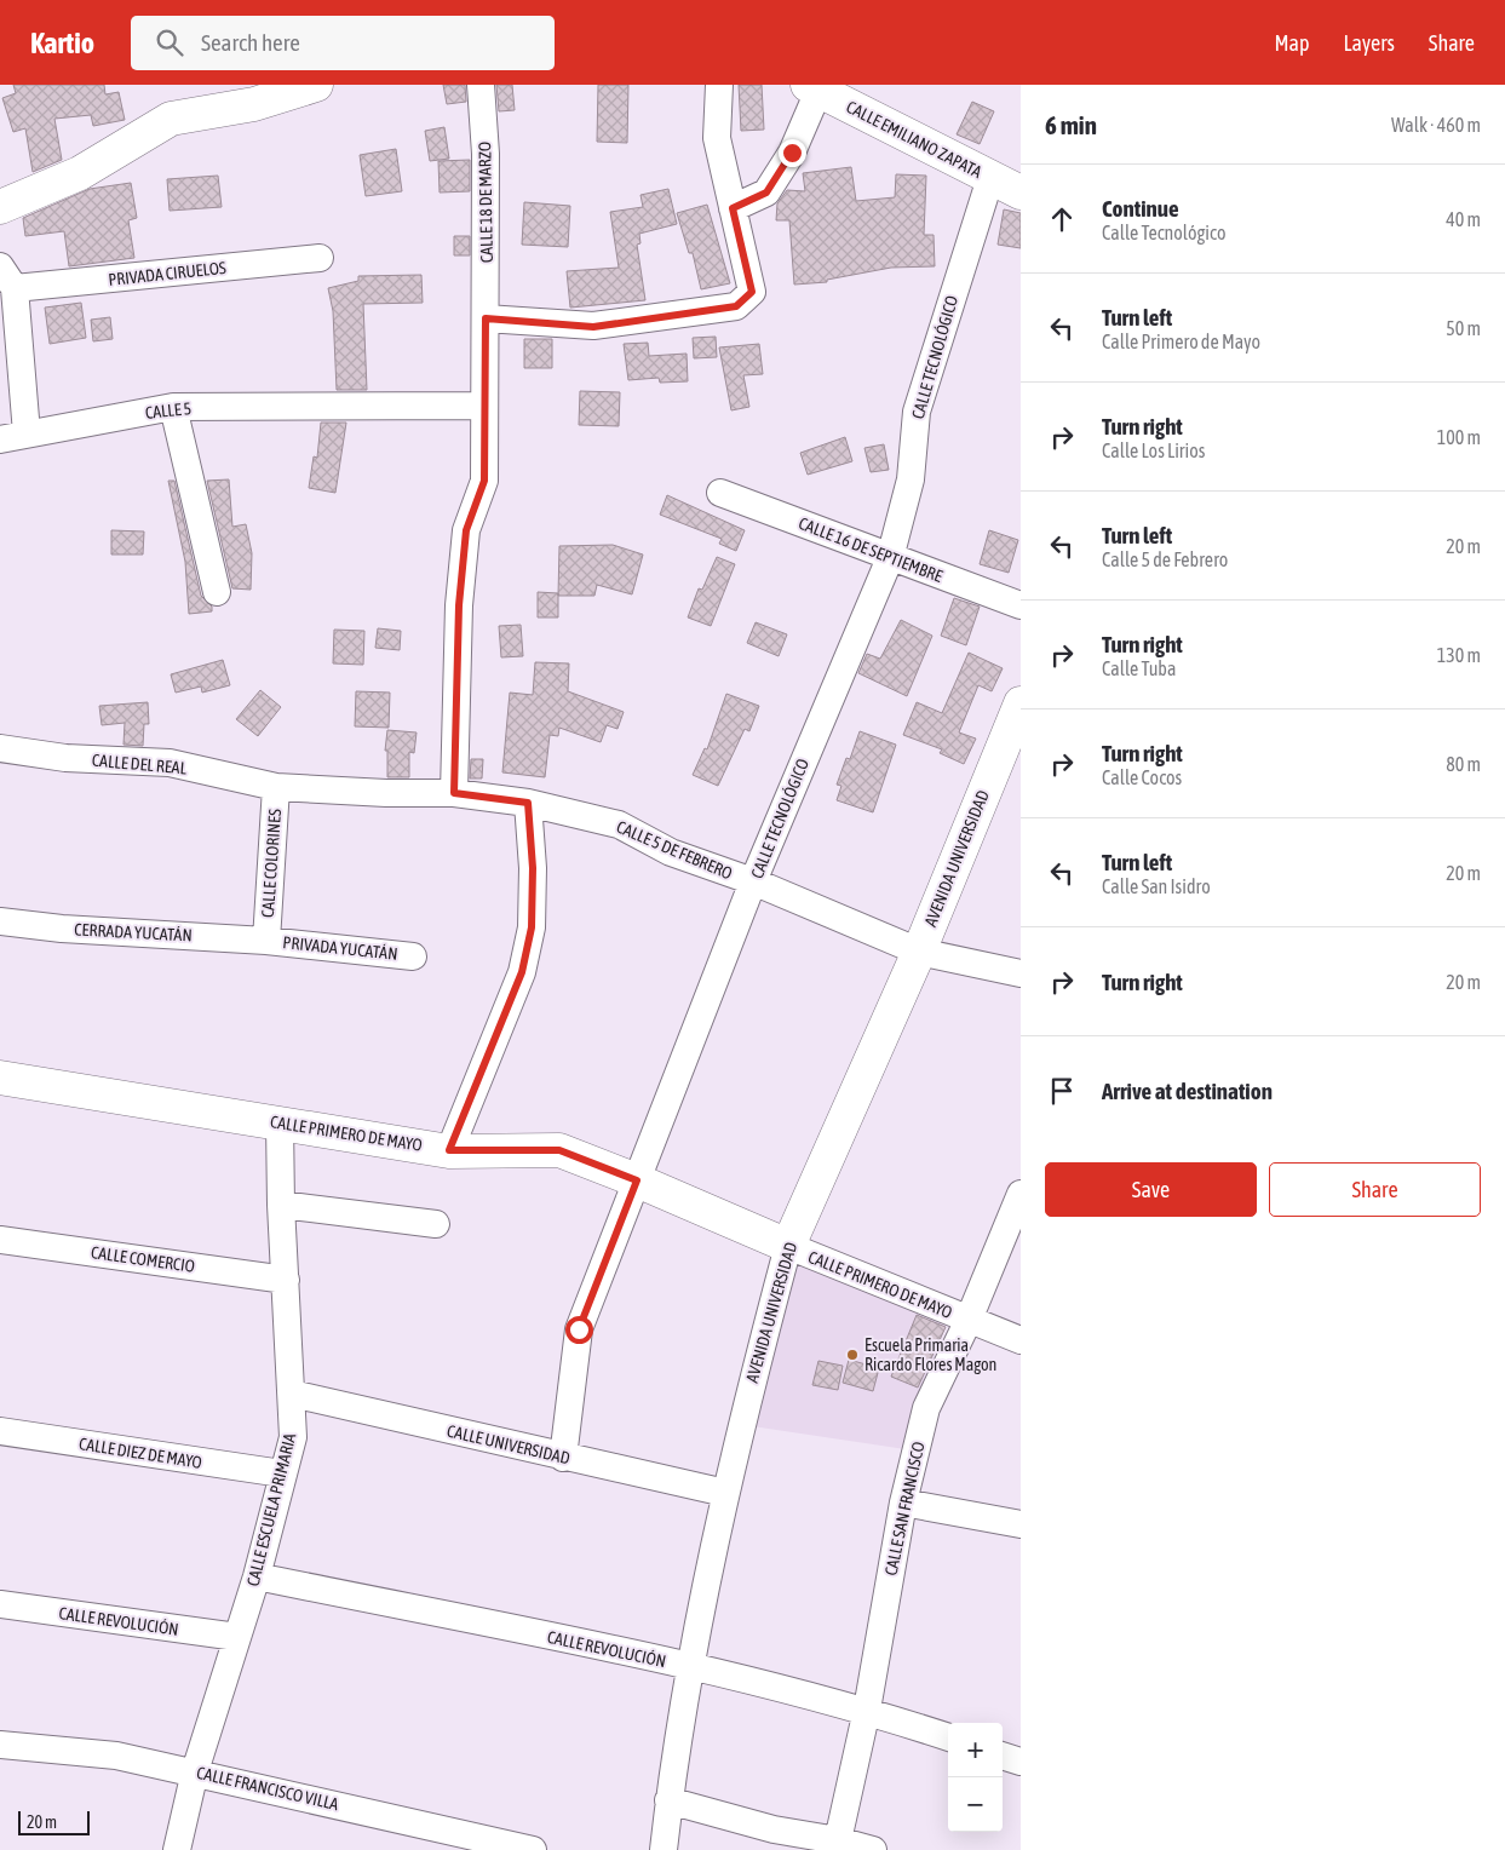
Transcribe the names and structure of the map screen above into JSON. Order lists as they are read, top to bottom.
{
  "streets": {
    "street": [
      "CALLE EMILIANO ZAPATA",
      "CALLE 18 DE MARZO",
      "PRIVADA CIRUELOS",
      "CALLE TECNOLÓGICO",
      "CALLE 5",
      "CALLE 16 DE SEPTIEMBRE",
      "CALLE DEL REAL",
      "CALLE 5 DE FEBRERO",
      "AVENIDA UNIVERSIDAD",
      "CALLE COLORINES",
      "CERRADA YUCATÁN",
      "PRIVADA YUCATÁN",
      "CALLE PRIMERO DE MAYO",
      "CALLE COMERCIO",
      "CALLE UNIVERSIDAD",
      "CALLE DIEZ DE MAYO",
      "CALLE SAN FRANCISCO",
      "CALLE ESCUELA PRIMARIA",
      "CALLE REVOLUCIÓN",
      "CALLE FRANCISCO VILLA"
    ]
  },
  "crossings": [
    ["CALLE EMILIANO ZAPATA", "CALLE TECNOLÓGICO"],
    ["CALLE 18 DE MARZO", "CALLE 5"],
    ["CALLE 18 DE MARZO", "CALLE 5 DE FEBRERO"],
    ["CALLE TECNOLÓGICO", "CALLE 16 DE SEPTIEMBRE"],
    ["CALLE TECNOLÓGICO", "CALLE 5 DE FEBRERO"],
    ["CALLE TECNOLÓGICO", "CALLE PRIMERO DE MAYO"],
    ["CALLE TECNOLÓGICO", "CALLE UNIVERSIDAD"],
    ["CALLE DEL REAL", "CALLE 5 DE FEBRERO"],
    ["CALLE DEL REAL", "CALLE COLORINES"],
    ["CALLE 5 DE FEBRERO", "AVENIDA UNIVERSIDAD"],
    ["CALLE 5 DE FEBRERO", "CALLE COLORINES"],
    ["AVENIDA UNIVERSIDAD", "CALLE PRIMERO DE MAYO"],
    ["AVENIDA UNIVERSIDAD", "CALLE UNIVERSIDAD"],
    ["AVENIDA UNIVERSIDAD", "CALLE REVOLUCIÓN"],
    ["CALLE COLORINES", "CERRADA YUCATÁN"],
    ["CALLE COLORINES", "PRIVADA YUCATÁN"],
    ["CERRADA YUCATÁN", "PRIVADA YUCATÁN"],
    ["CALLE PRIMERO DE MAYO", "CALLE SAN FRANCISCO"],
    ["CALLE PRIMERO DE MAYO", "CALLE ESCUELA PRIMARIA"],
    ["CALLE COMERCIO", "CALLE ESCUELA PRIMARIA"],
    ["CALLE UNIVERSIDAD", "CALLE ESCUELA PRIMARIA"],
    ["CALLE DIEZ DE MAYO", "CALLE ESCUELA PRIMARIA"],
    ["CALLE SAN FRANCISCO", "CALLE REVOLUCIÓN"],
    ["CALLE ESCUELA PRIMARIA", "CALLE REVOLUCIÓN"],
    ["CALLE ESCUELA PRIMARIA", "CALLE FRANCISCO VILLA"]
  ],
  "places": ["Escuela Primaria Ricardo Flores Magon"],
  "scale_bar": "20 m",
  "page": {
    "header": "Kartio",
    "search": "Search here",
    "nav": ["Map", "Layers", "Share"],
    "heading": ["6 min", "Walk · 460 m"],
    "list": [
      ["Continue", "Calle Tecnológico", "40 m"],
      ["Turn left", "Calle Primero de Mayo", "50 m"],
      ["Turn right", "Calle Los Lirios", "100 m"],
      ["Turn left", "Calle 5 de Febrero", "20 m"],
      ["Turn right", "Calle Tuba", "130 m"],
      ["Turn right", "Calle Cocos", "80 m"],
      ["Turn left", "Calle San Isidro", "20 m"],
      ["Turn right", "20 m"],
      "Arrive at destination"
    ],
    "buttons": ["Save", "Share"],
    "map_buttons": ["+", "−"],
    "scale": "20 m"
  }
}
